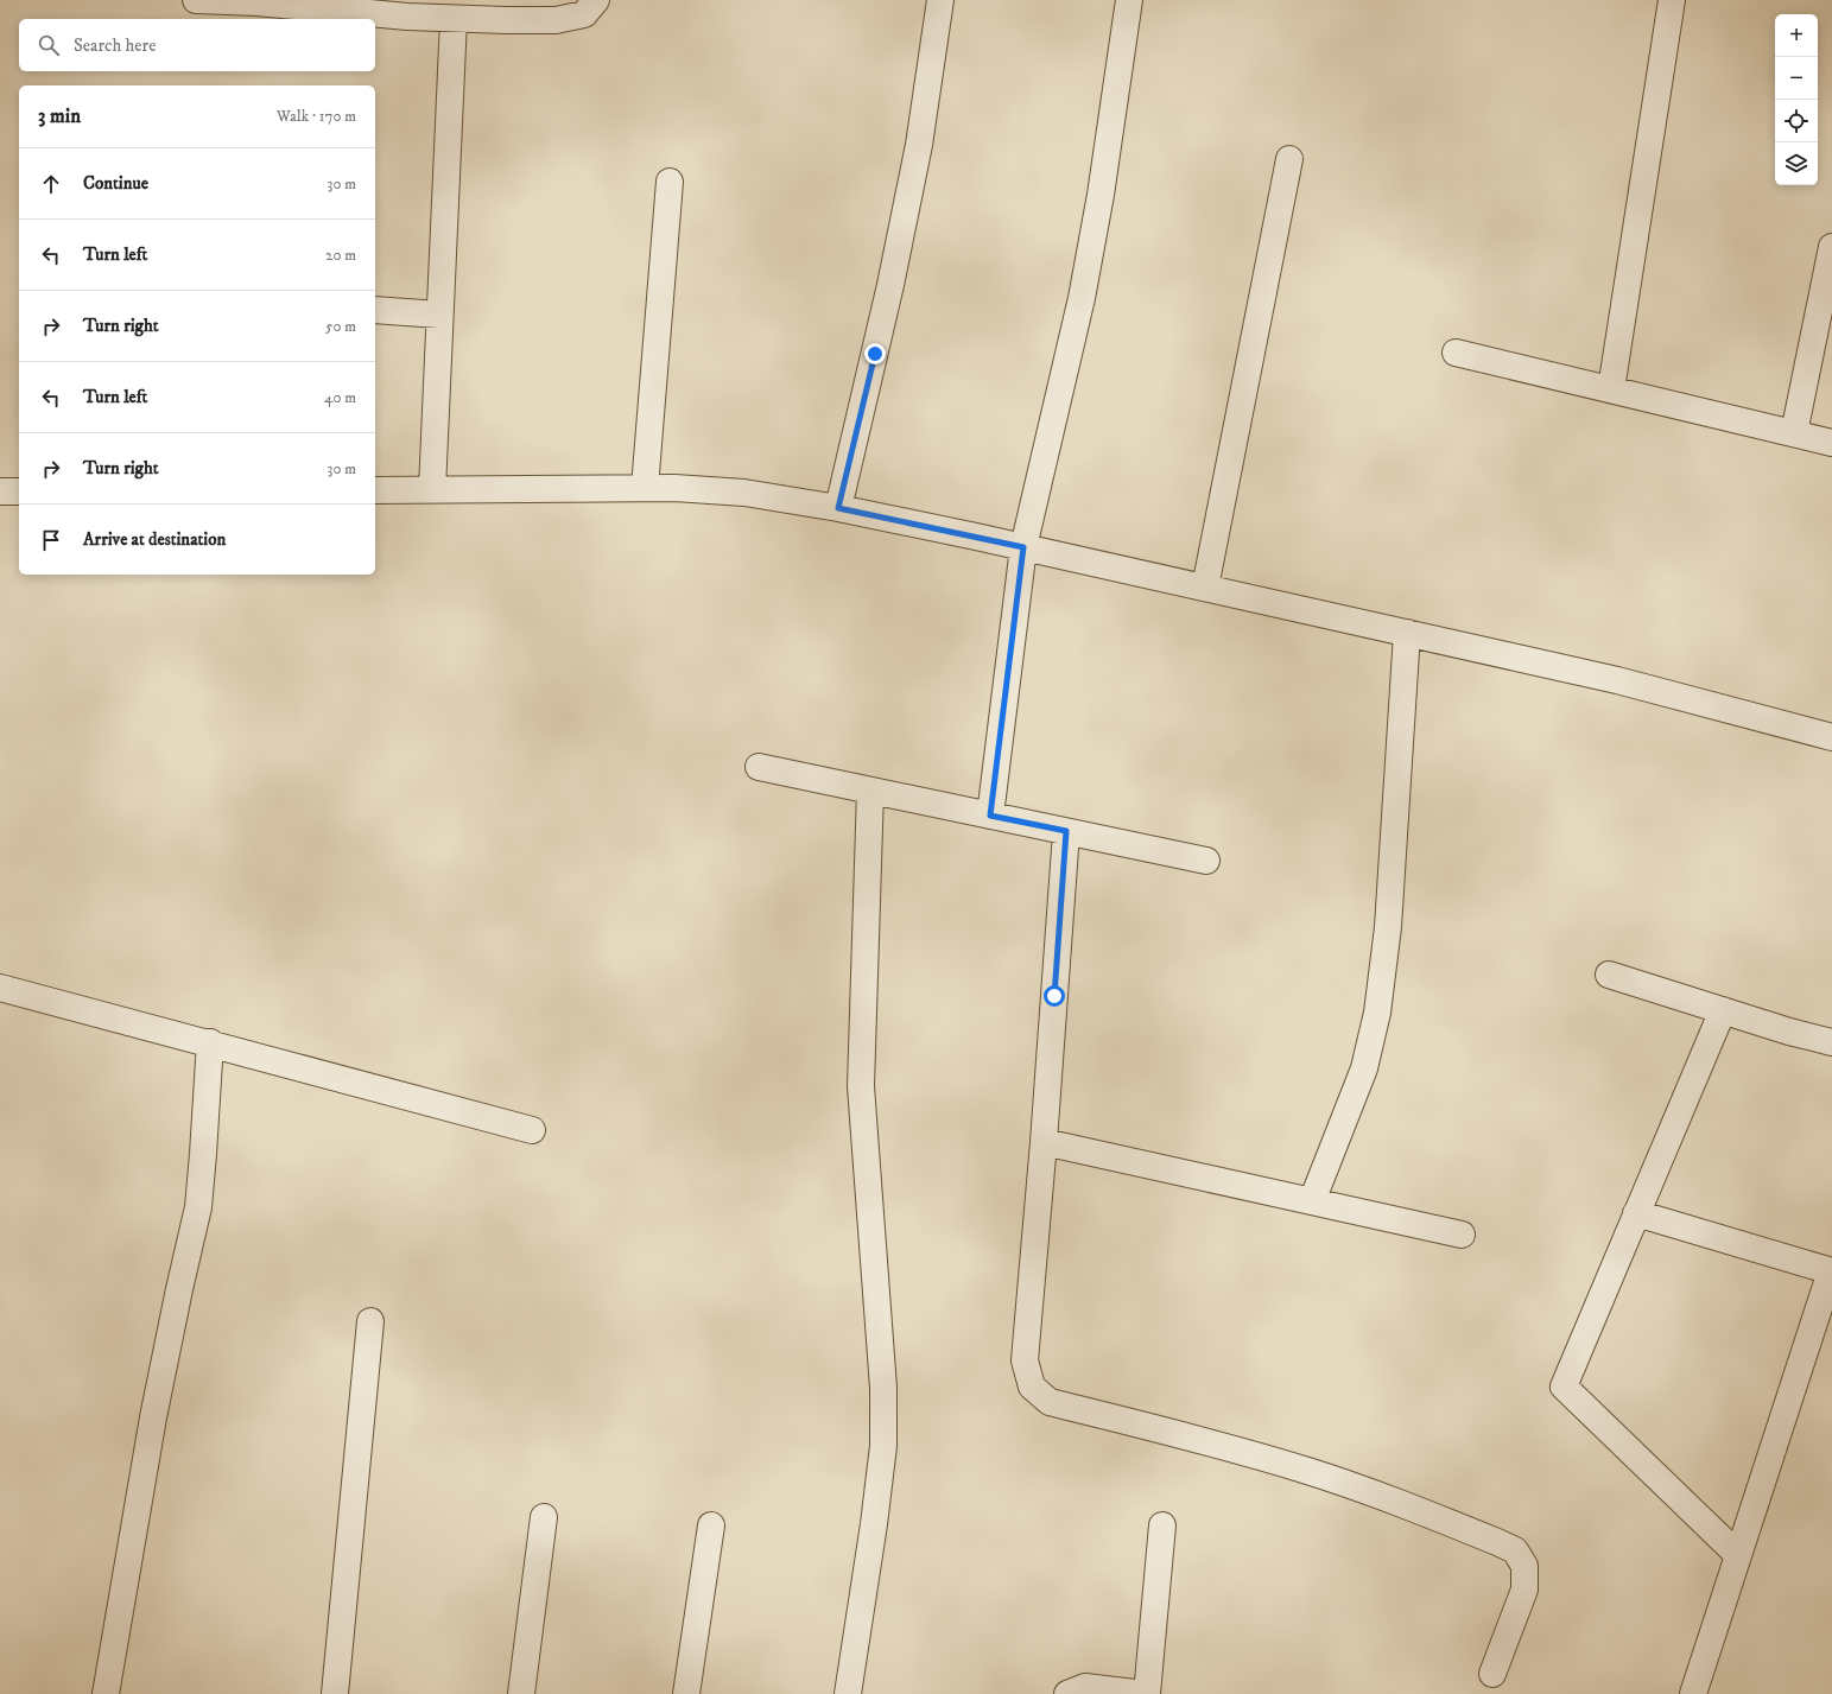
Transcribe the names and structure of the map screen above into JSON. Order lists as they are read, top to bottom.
{
  "page": {
    "map_buttons": ["+", "−"],
    "search": "Search here",
    "heading": ["3 min", "Walk · 170 m"],
    "list": [
      ["Continue", "30 m"],
      ["Turn left", "20 m"],
      ["Turn right", "50 m"],
      ["Turn left", "40 m"],
      ["Turn right", "30 m"],
      "Arrive at destination"
    ]
  }
}
